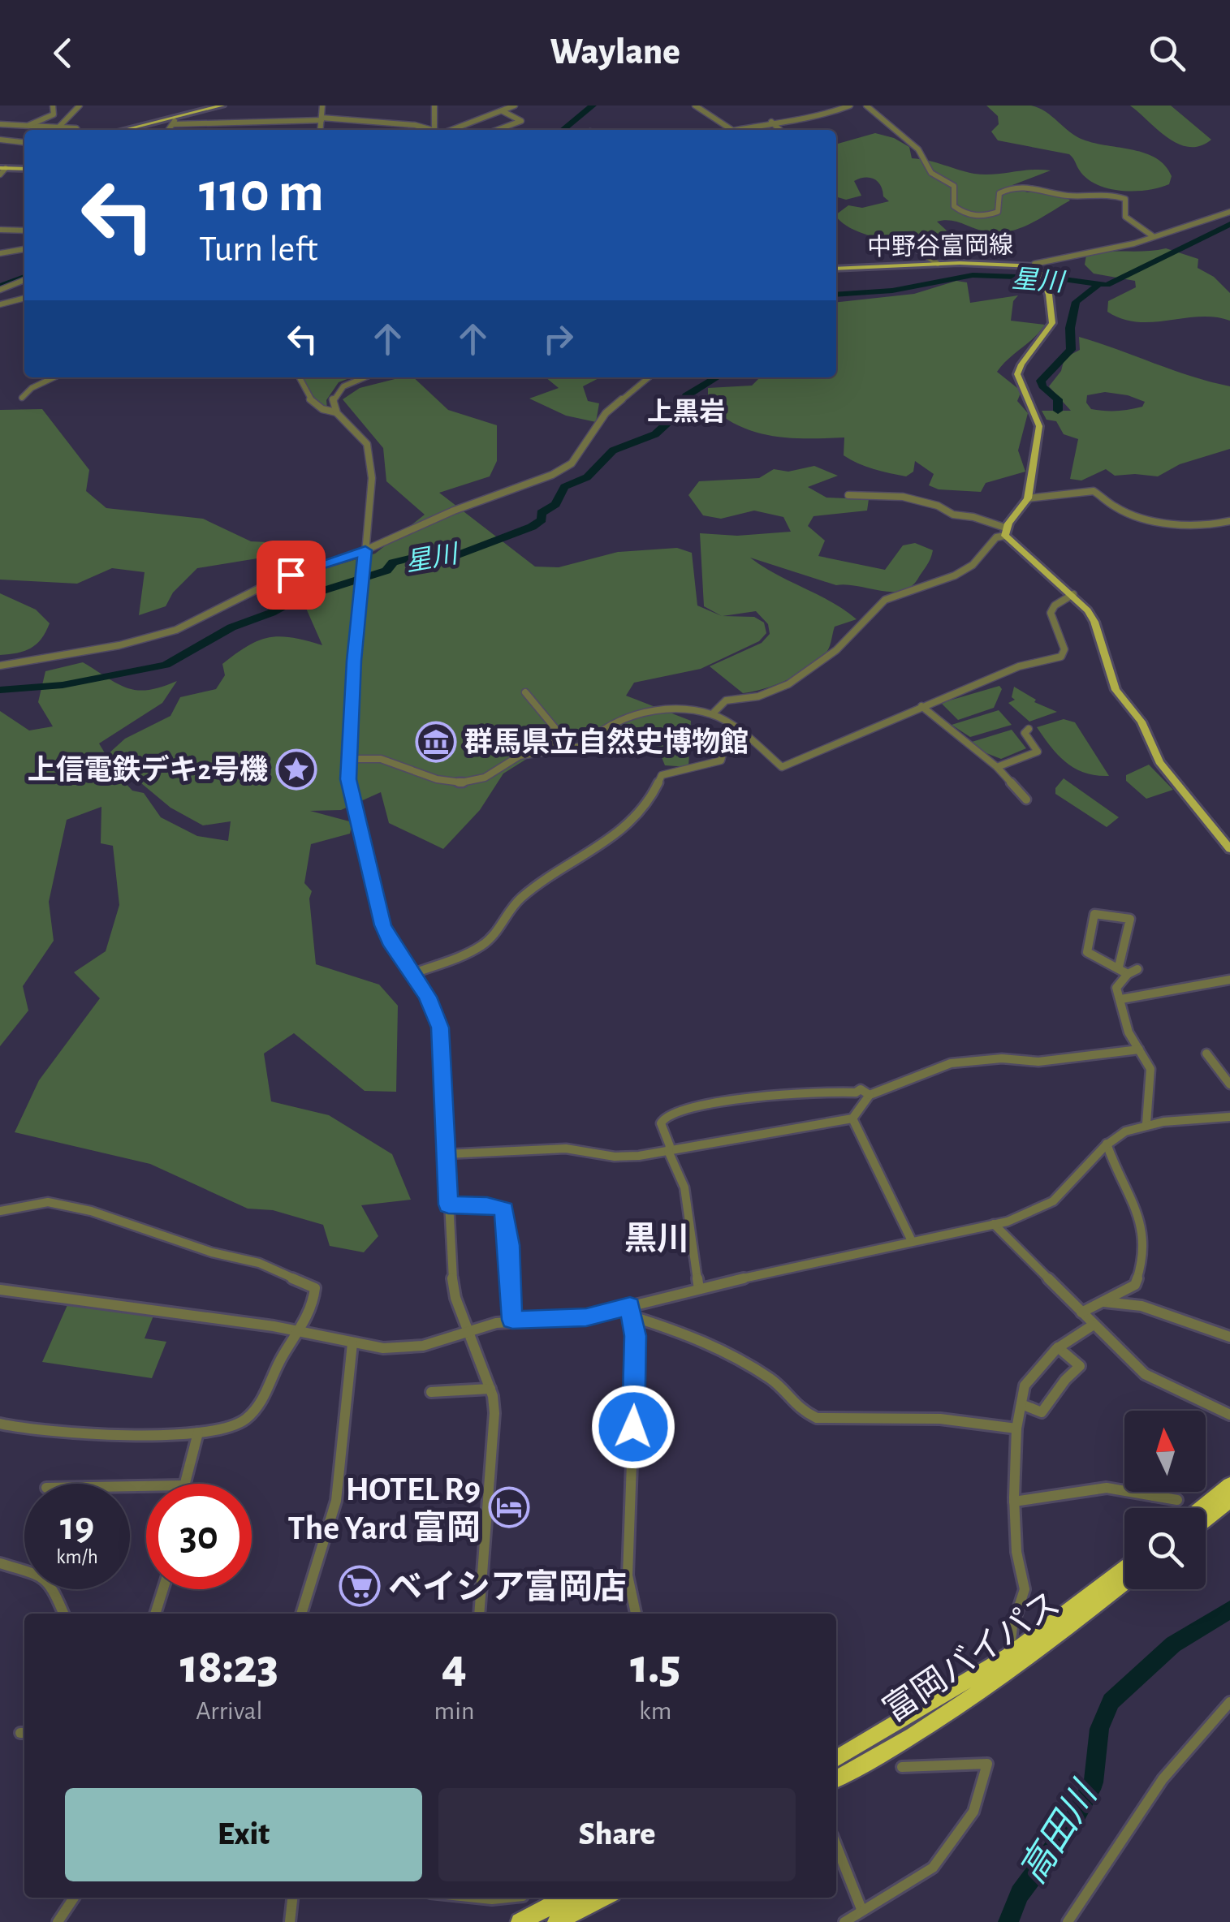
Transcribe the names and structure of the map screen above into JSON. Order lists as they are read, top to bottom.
{
  "streets": {
    "highway": ["富岡バイパス"],
    "main road": ["中野谷富岡線"]
  },
  "districts": ["上黒岩", "黒川"],
  "water": ["星川", "高田川"],
  "places": {
    "museum": ["群馬県立自然史博物館"],
    "place": ["上信電鉄デキ2号機"],
    "hotel": ["HOTEL R9 The Yard 富岡"],
    "supermarket": ["ベイシア富岡店"]
  },
  "north": "top",
  "page": {
    "header": "Waylane",
    "turn": ["110 m", "Turn left"],
    "speed": "19 km/h",
    "limit": "30",
    "eta": [
      "18:23",
      "Arrival",
      "4",
      "min",
      "1.5",
      "km"
    ],
    "buttons": ["Exit", "Share"]
  }
}
